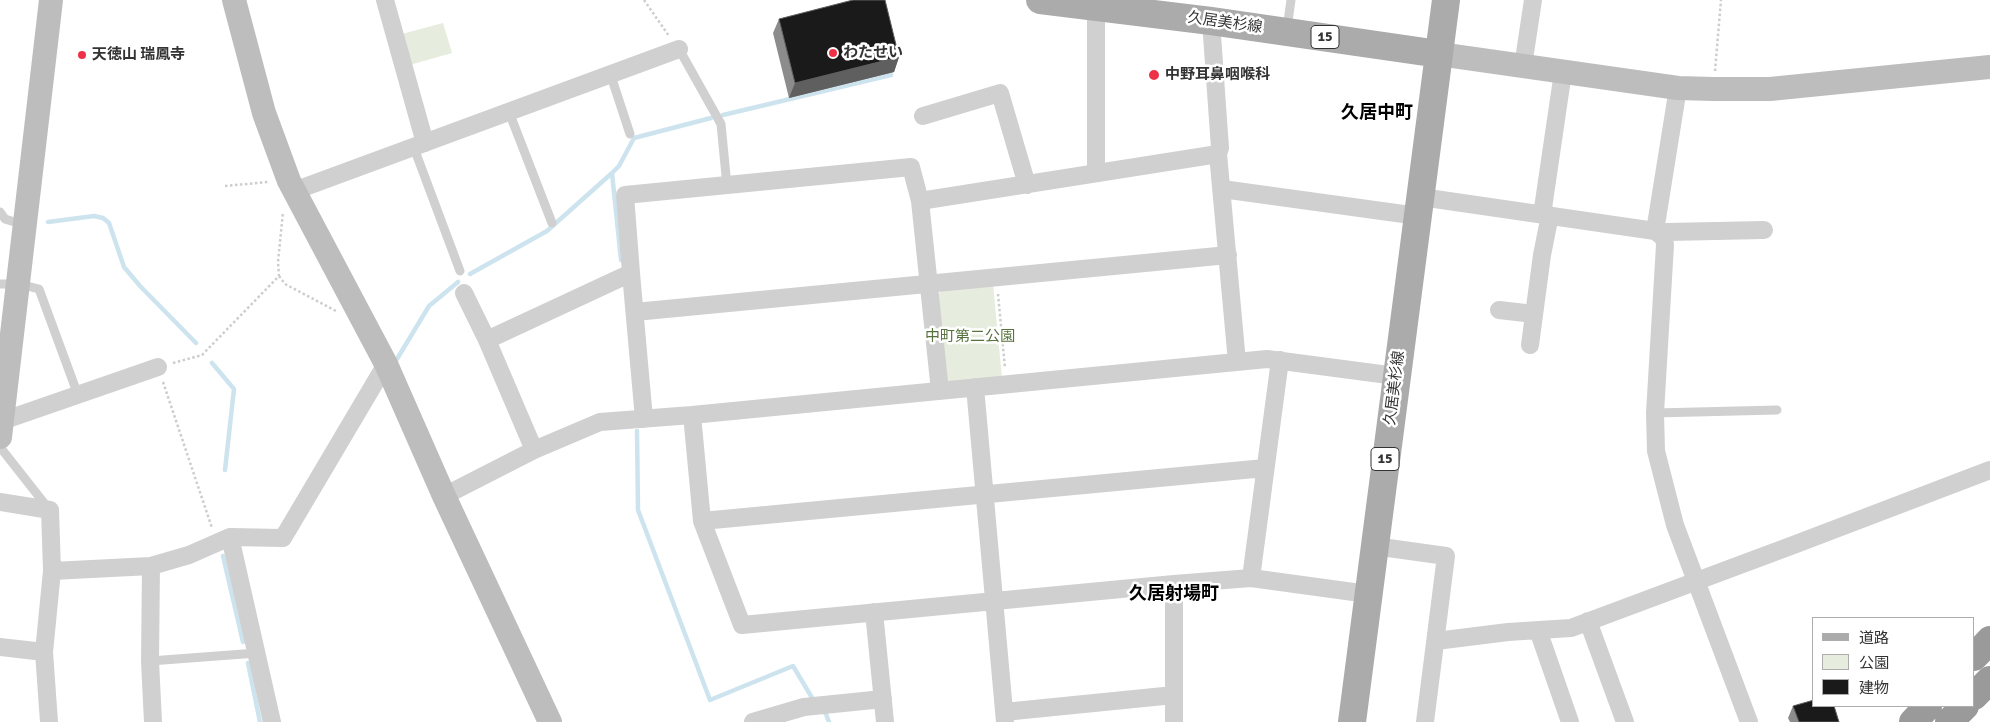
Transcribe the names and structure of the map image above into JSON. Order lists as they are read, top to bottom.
{
  "streets": {
    "main road": ["久居美杉線", "15"]
  },
  "districts": ["久居中町", "久居射場町"],
  "parks": ["中町第二公園"],
  "places": ["わたせい", "天徳山 瑞鳳寺", "中野耳鼻咽喉科"],
  "legend": ["道路", "公園", "建物"]
}
